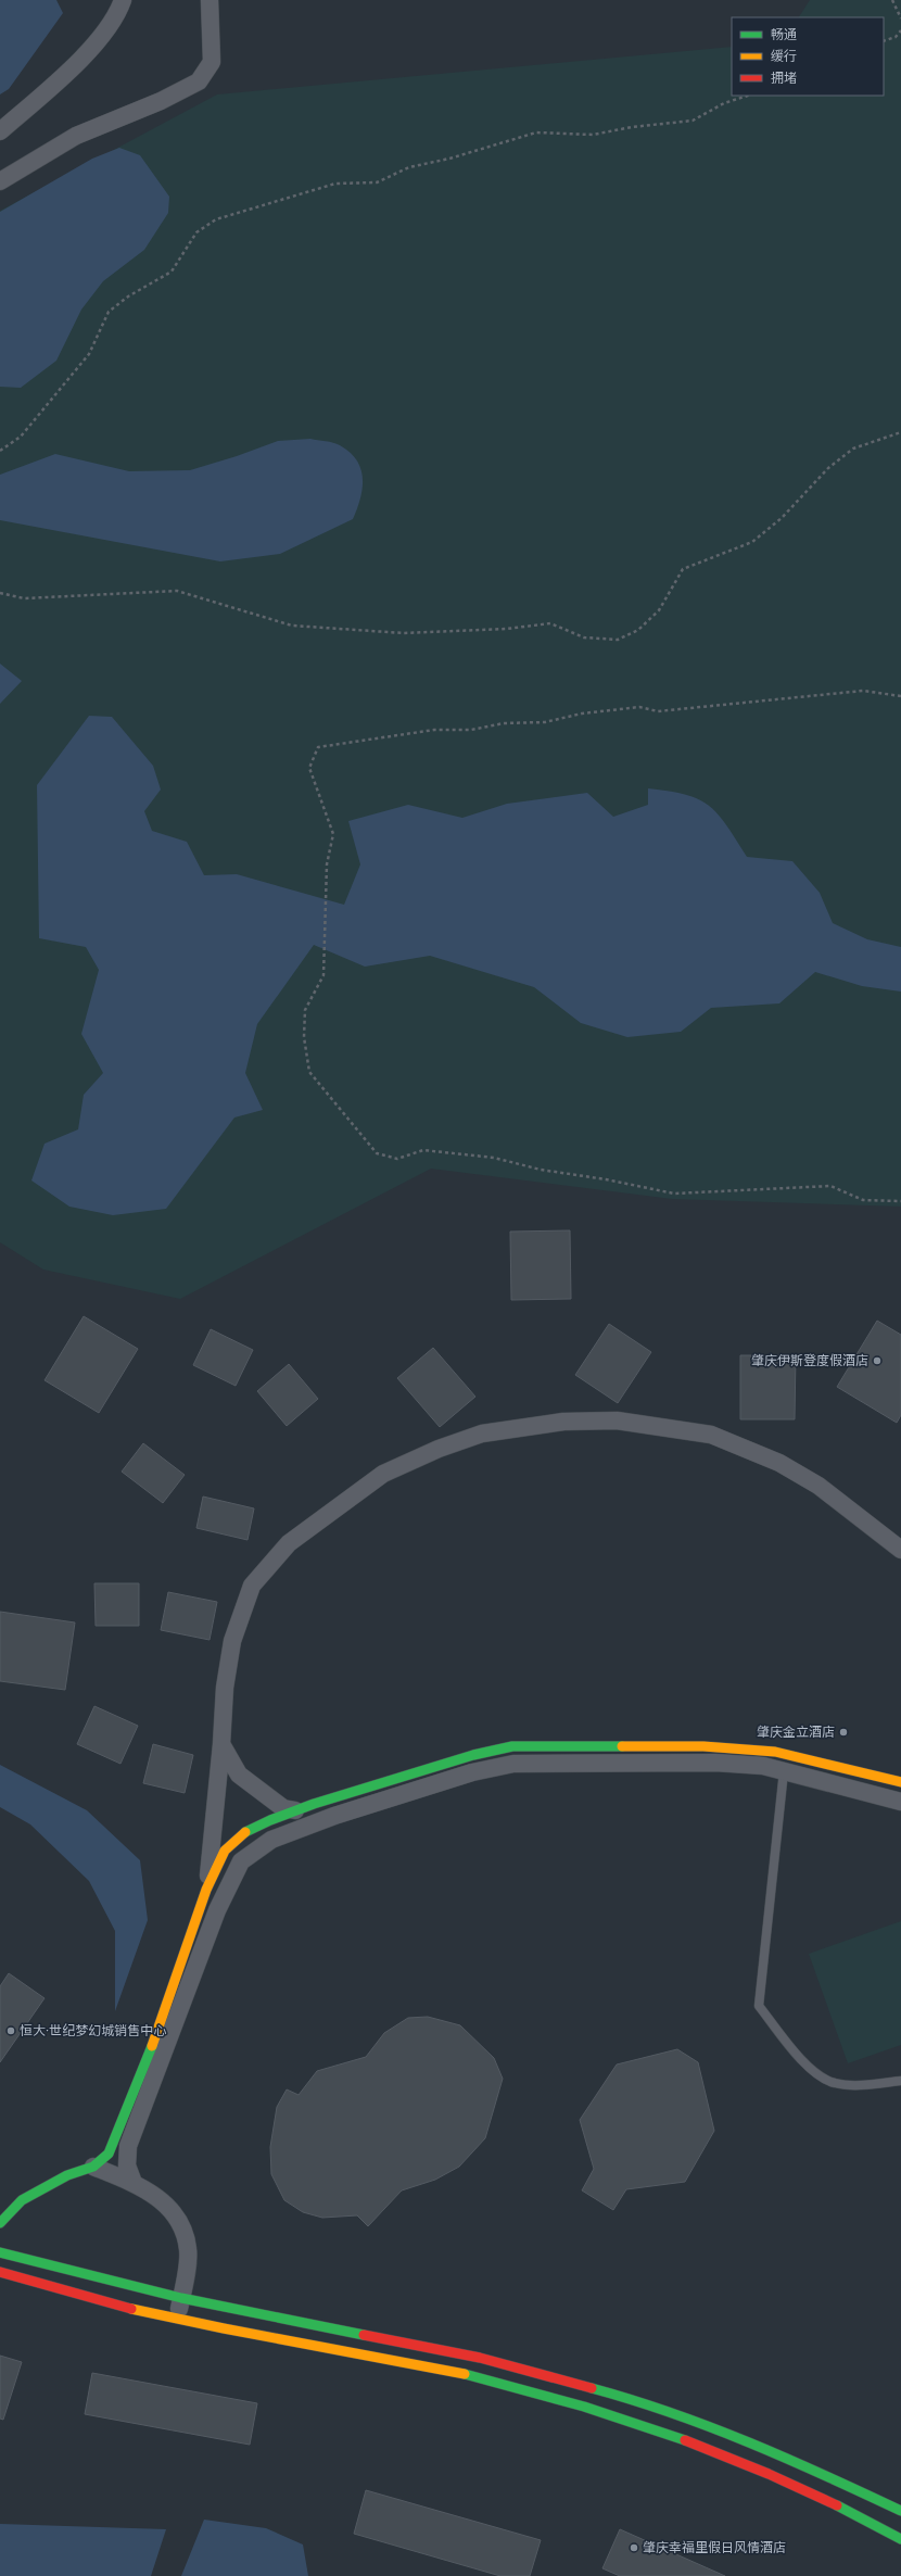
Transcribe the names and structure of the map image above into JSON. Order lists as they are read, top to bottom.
{
  "places": [
    "肇庆伊斯登度假酒店",
    "肇庆金立酒店",
    "恒大·世纪梦幻城销售中心",
    "肇庆幸福里假日风情酒店"
  ],
  "legend": ["畅通", "缓行", "拥堵"]
}
